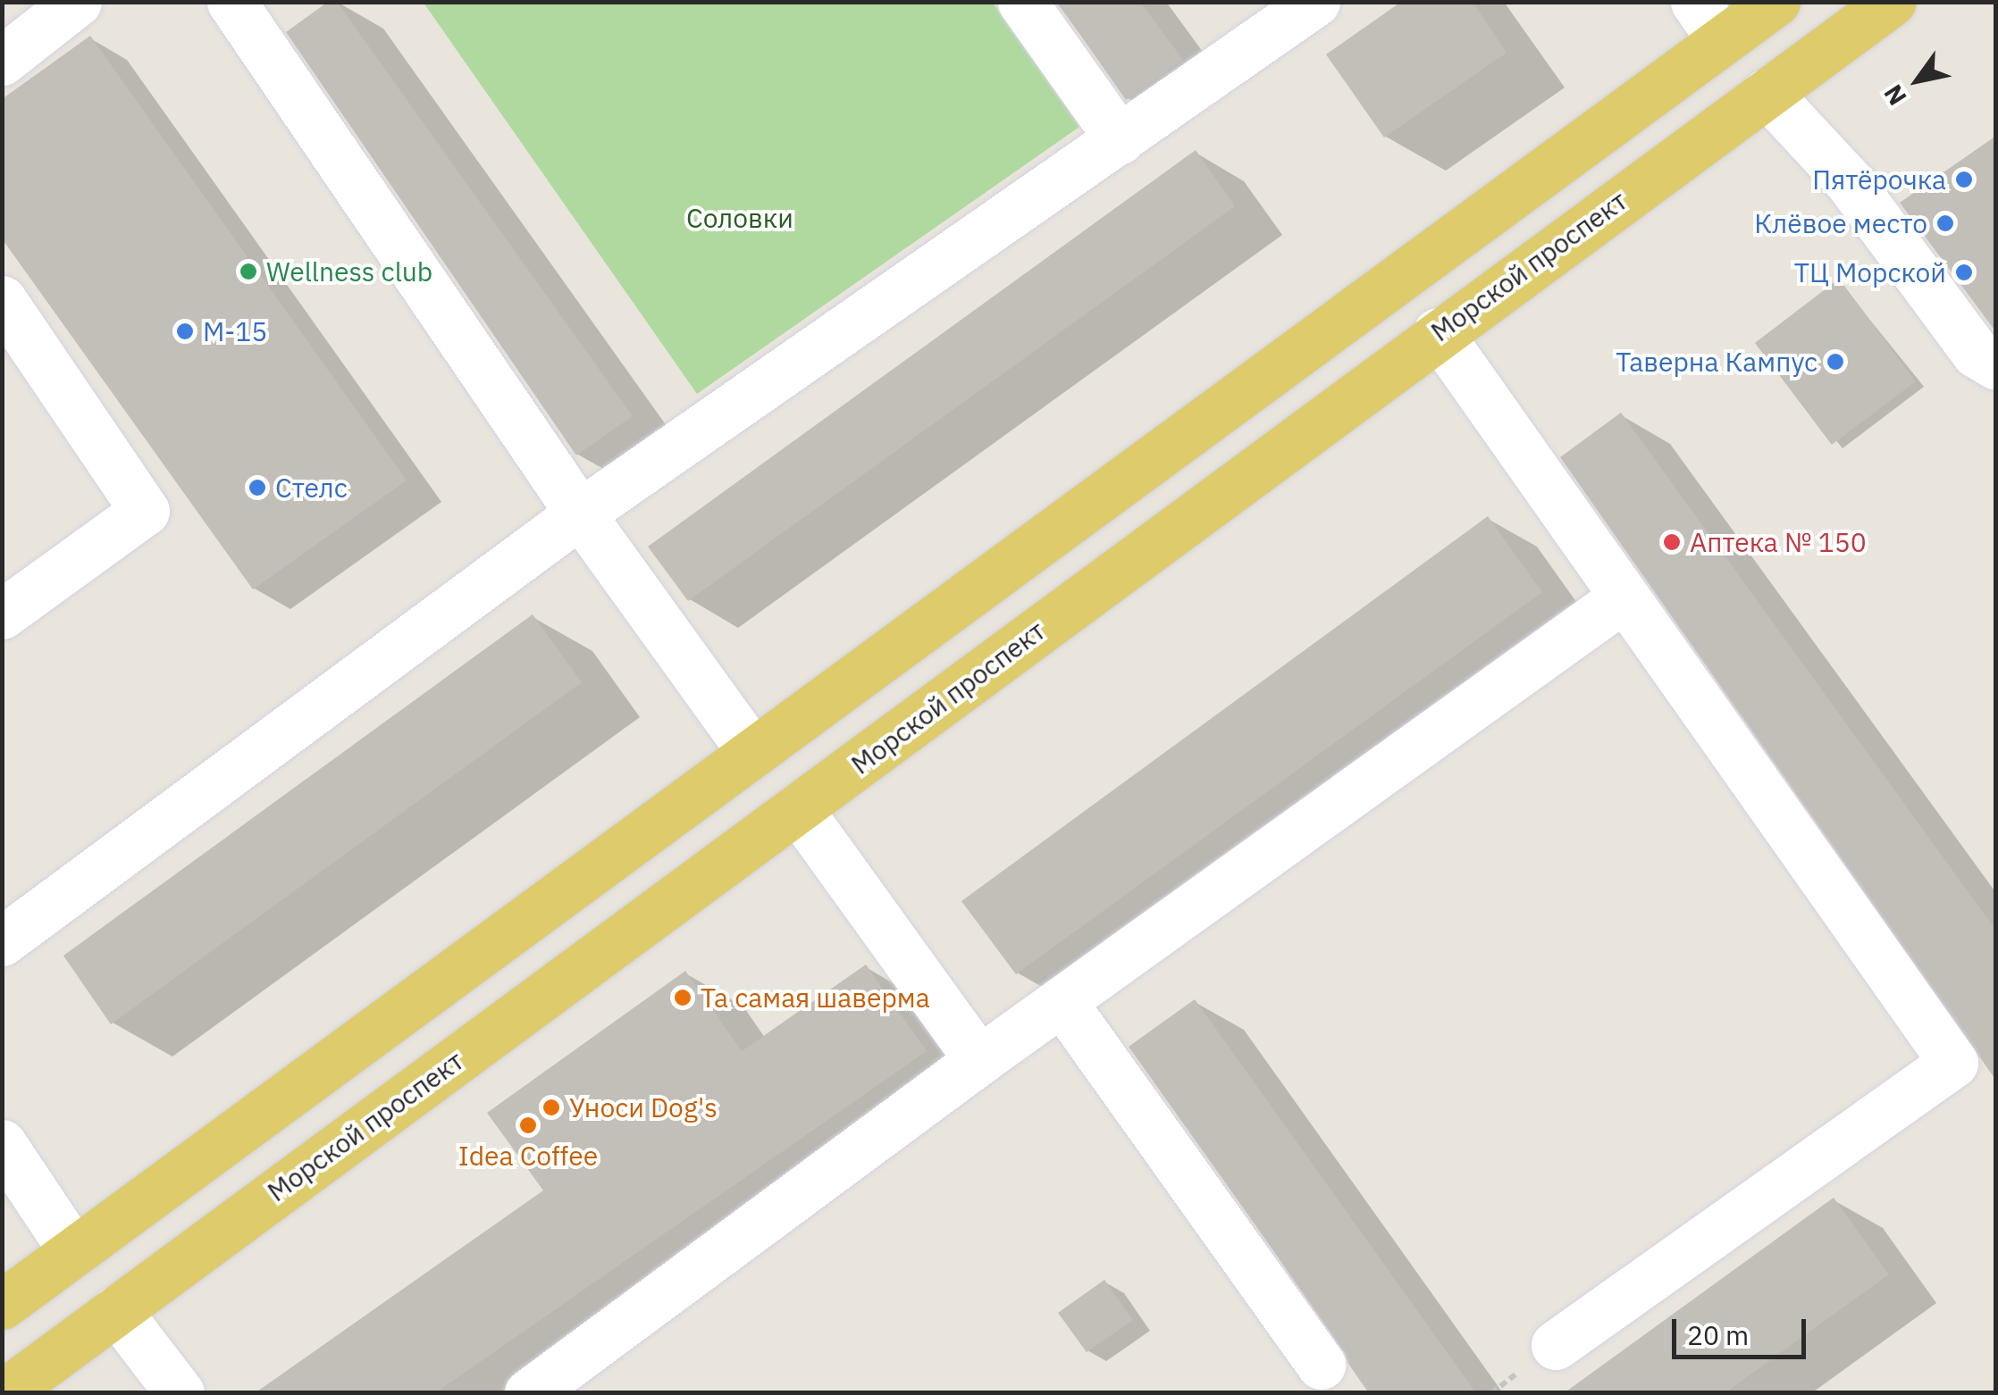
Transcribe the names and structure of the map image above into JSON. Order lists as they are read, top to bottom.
{
  "streets": {
    "main road": ["Морской проспект"]
  },
  "parks": ["Соловки"],
  "places": [
    "Пятёрочка",
    "Клёвое место",
    "Wellness club",
    "ТЦ Морской",
    "М-15",
    "Таверна Кампус",
    "Стелс",
    "Аптека № 150",
    "Та самая шаверма",
    "Уноси Dog's",
    "Idea Coffee"
  ],
  "scale_bar": "20 m",
  "north": "bottom left"
}
